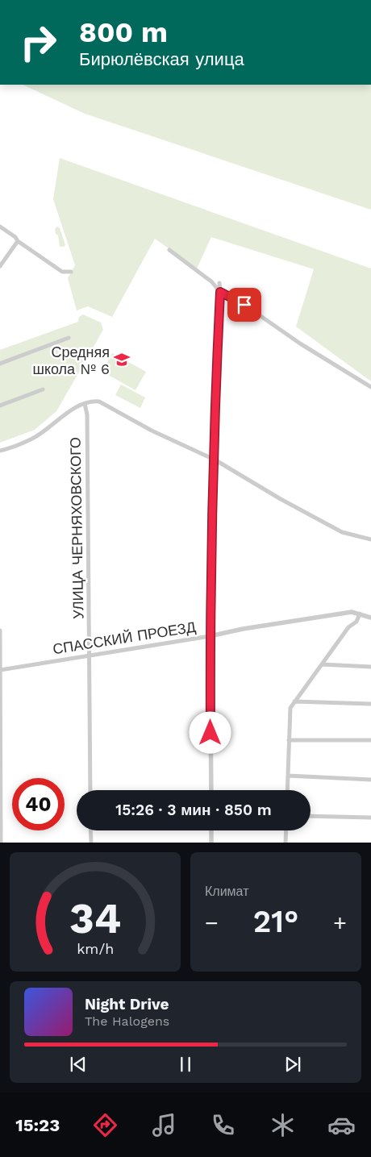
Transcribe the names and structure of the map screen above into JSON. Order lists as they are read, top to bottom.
{
  "streets": {
    "street": ["УЛИЦА ЧЕРНЯХОВСКОГО", "СПАССКИЙ ПРОЕЗД"]
  },
  "crossings": [
    ["УЛИЦА ЧЕРНЯХОВСКОГО", "СПАССКИЙ ПРОЕЗД"]
  ],
  "places": {
    "school or university": ["Средняя школа № 6"]
  },
  "page": {
    "turn": ["800 m", "Бирюлёвская улица"],
    "limit": "40",
    "trip": "15:26 · 3 мин · 850 m",
    "tile": "Климат",
    "heat": ["−", "21°", "+"],
    "song": ["Night Drive", "The Halogens"],
    "tabs": "15:23",
    "gauge": ["34", "km/h"]
  }
}
